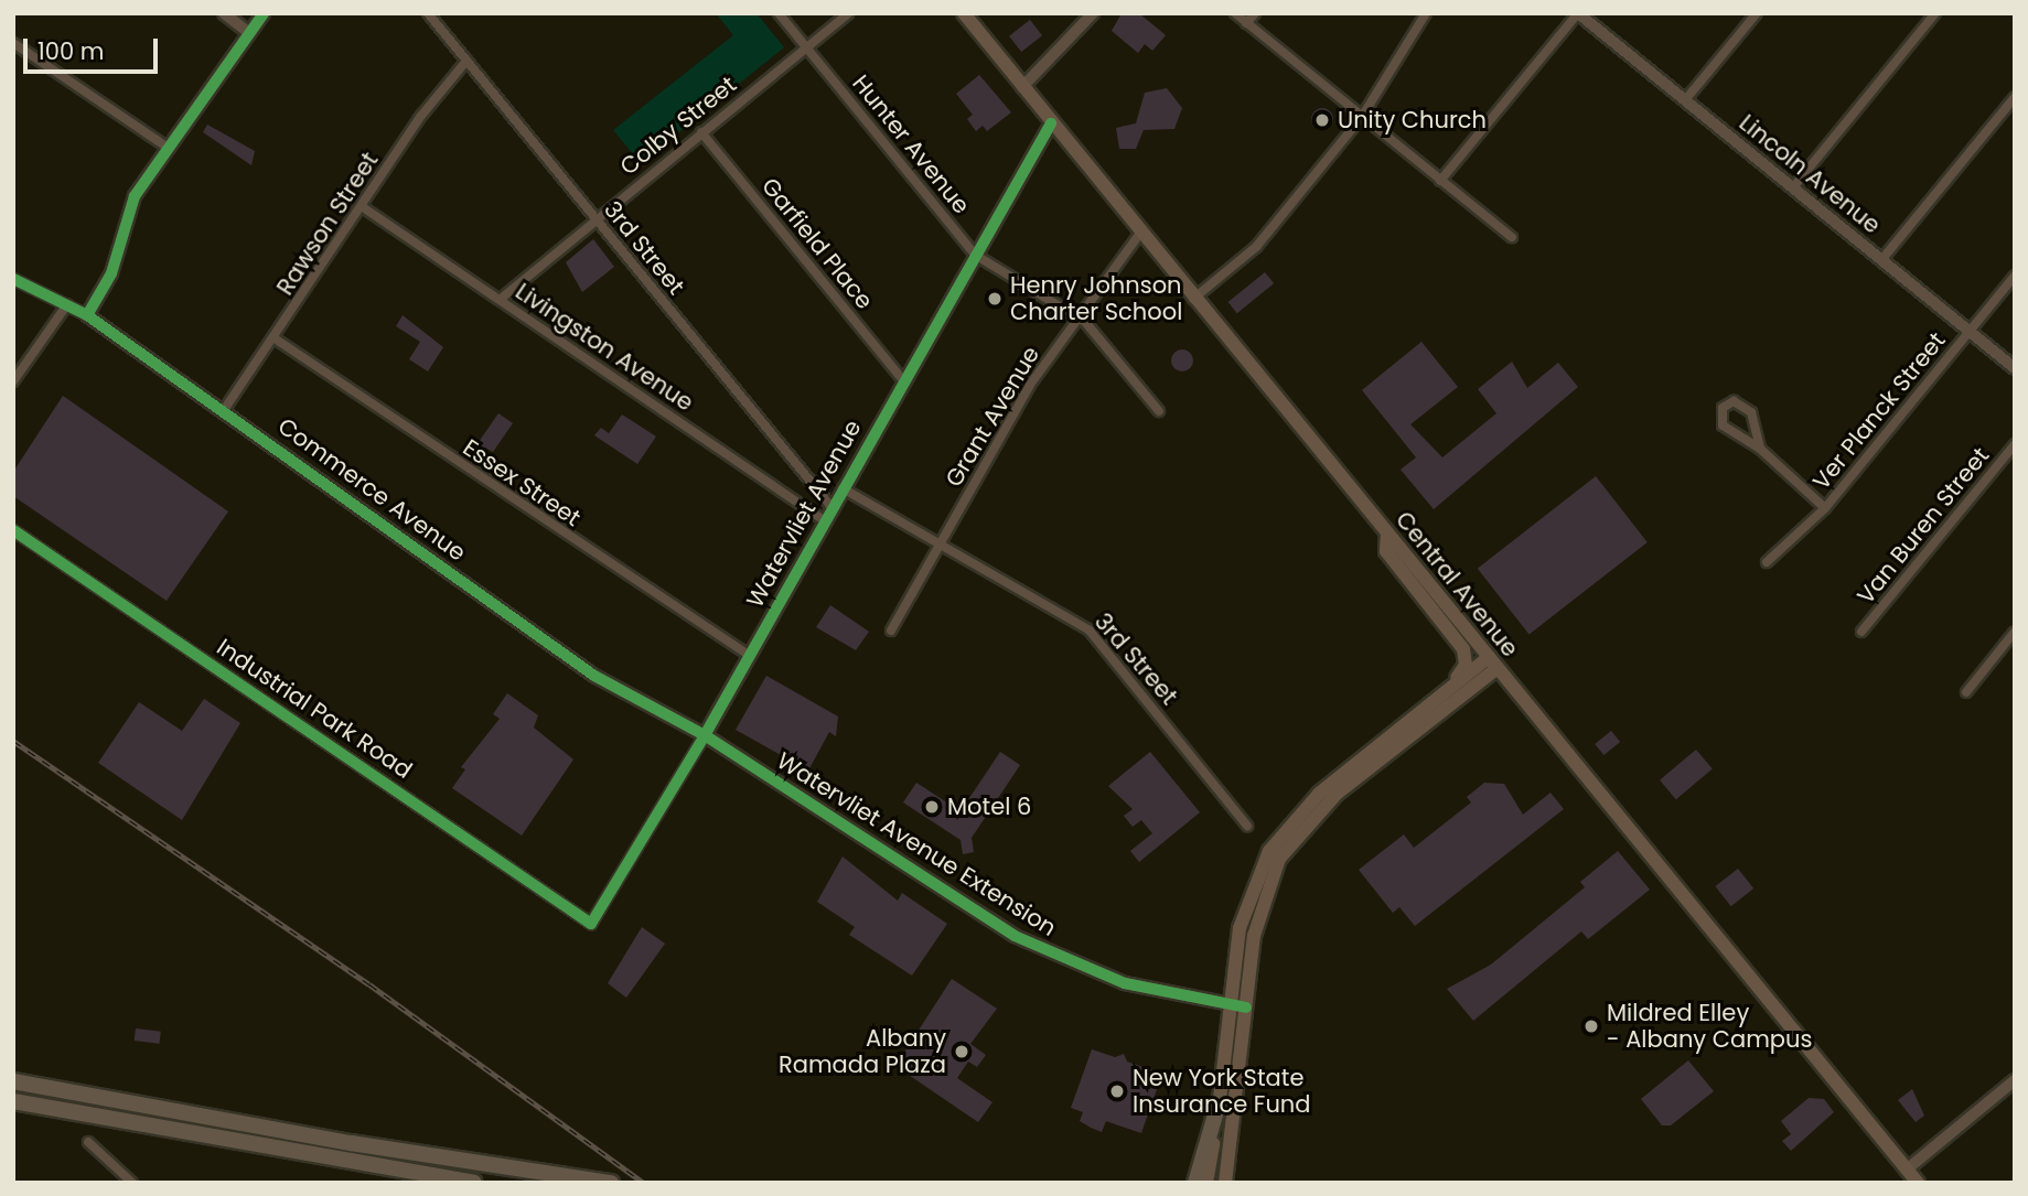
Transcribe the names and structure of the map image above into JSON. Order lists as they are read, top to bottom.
{
  "streets": {
    "main road": ["Central Avenue"],
    "street": [
      "Colby Street",
      "Hunter Avenue",
      "Lincoln Avenue",
      "Rawson Street",
      "Garfield Place",
      "3rd Street",
      "Livingston Avenue",
      "Ver Planck Street",
      "Grant Avenue",
      "Essex Street",
      "Commerce Avenue",
      "Watervliet Avenue",
      "Van Buren Street",
      "Industrial Park Road",
      "Watervliet Avenue Extension"
    ]
  },
  "crossings": [
    ["Colby Street", "Hunter Avenue"],
    ["Colby Street", "Garfield Place"],
    ["Colby Street", "3rd Street"],
    ["Colby Street", "Livingston Avenue"],
    ["Hunter Avenue", "Grant Avenue"],
    ["Hunter Avenue", "Watervliet Avenue"],
    ["Lincoln Avenue", "Ver Planck Street"],
    ["Rawson Street", "3rd Street"],
    ["Rawson Street", "Livingston Avenue"],
    ["Rawson Street", "Essex Street"],
    ["Rawson Street", "Commerce Avenue"],
    ["Garfield Place", "Watervliet Avenue"],
    ["3rd Street", "Grant Avenue"],
    ["3rd Street", "Watervliet Avenue"],
    ["Livingston Avenue", "Watervliet Avenue"],
    ["Grant Avenue", "Central Avenue"],
    ["Essex Street", "Watervliet Avenue"],
    ["Commerce Avenue", "Watervliet Avenue"],
    ["Commerce Avenue", "Watervliet Avenue Extension"],
    ["Watervliet Avenue", "Central Avenue"],
    ["Watervliet Avenue", "Industrial Park Road"],
    ["Watervliet Avenue", "Watervliet Avenue Extension"]
  ],
  "places": [
    "Unity Church",
    "Henry Johnson Charter School",
    "Motel 6",
    "Mildred Elley - Albany Campus",
    "Albany Ramada Plaza",
    "New York State Insurance Fund"
  ],
  "scale_bar": "100 m"
}
